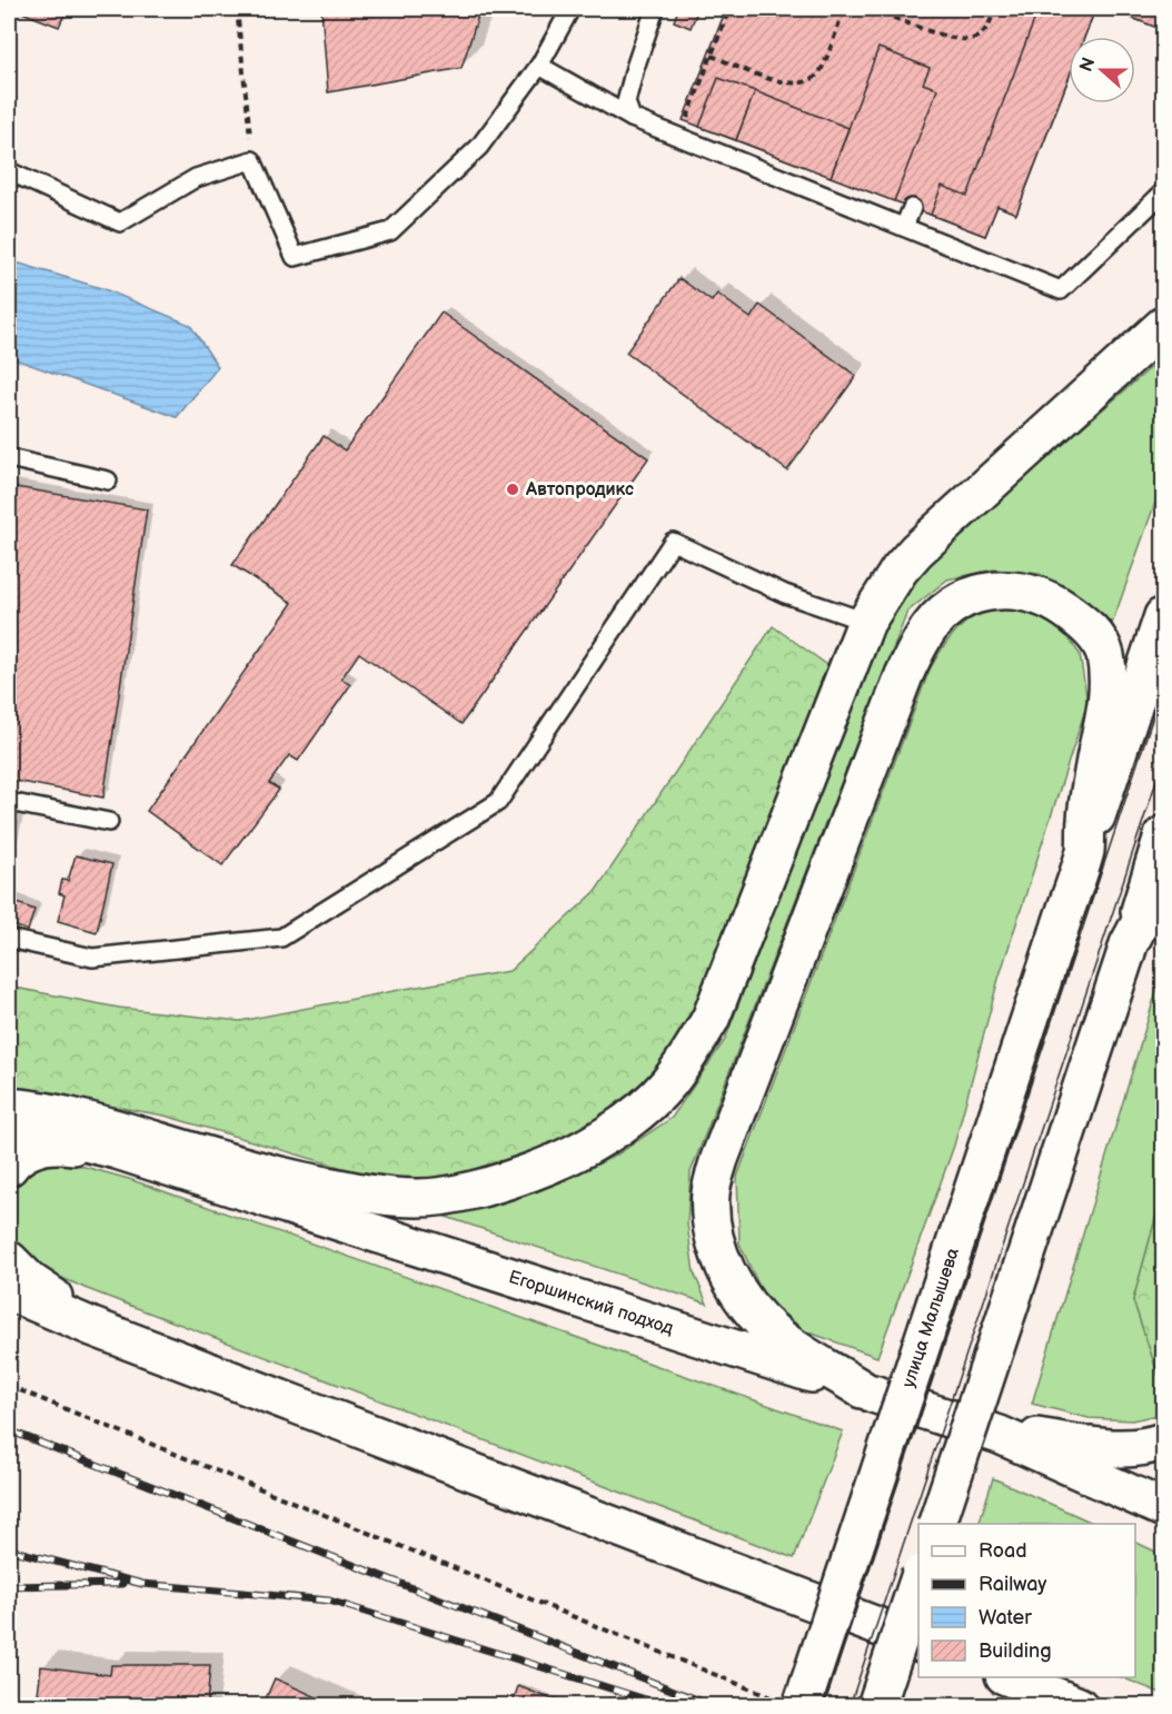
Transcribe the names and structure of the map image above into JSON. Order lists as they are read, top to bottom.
{
  "streets": {
    "main road": ["Егоршинский подход", "улица Малышева"]
  },
  "places": ["Автопродикс"],
  "legend": [
    "Road",
    "Railway",
    "Water",
    "Building"
  ],
  "north": "left"
}
